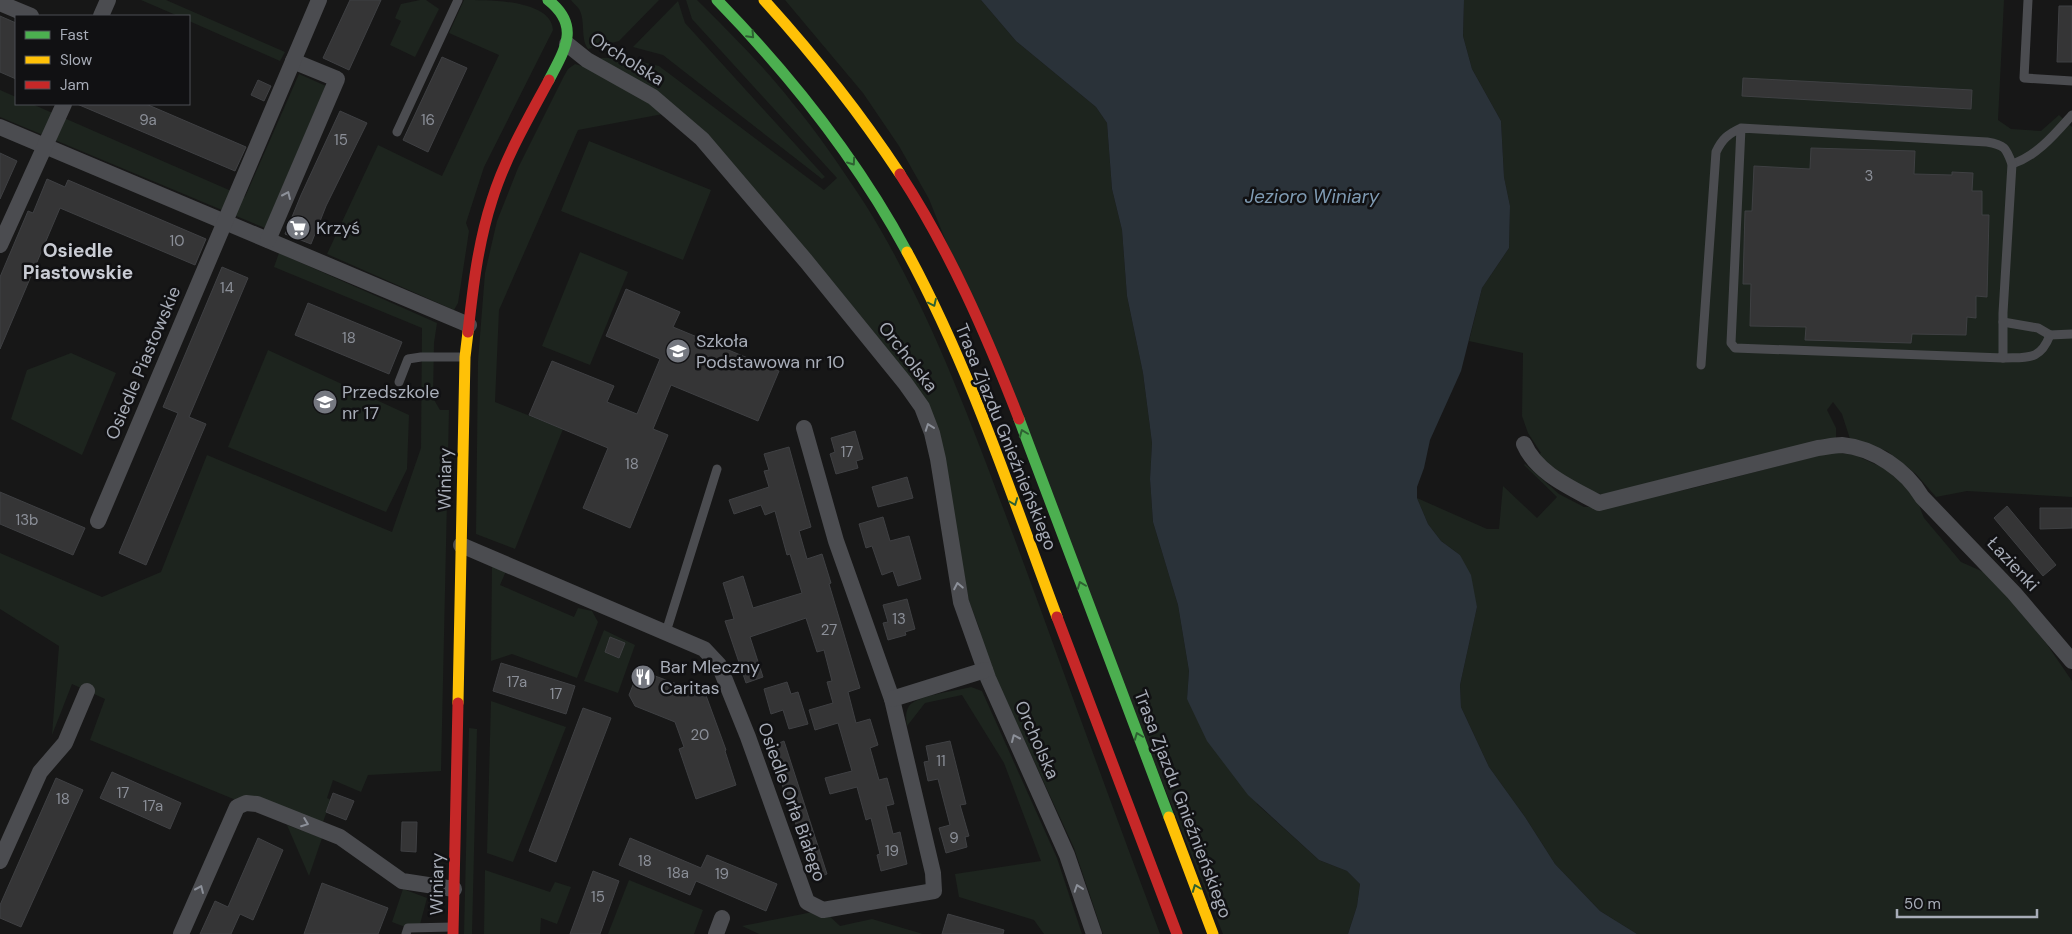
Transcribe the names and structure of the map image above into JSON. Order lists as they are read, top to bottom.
{
  "streets": {
    "main road": ["Orcholska", "Trasa Zjazdu Gnieźnieńskiego", "Winiary"],
    "street": ["Osiedle Piastowskie", "Łazienki", "Osiedle Orła Białego"]
  },
  "crossings": [
    ["Orcholska", "Winiary"],
    ["Winiary", "Osiedle Orła Białego"]
  ],
  "one_way": ["Orcholska"],
  "districts": ["Osiedle Piastowskie"],
  "water": ["Jezioro Winiary"],
  "places": {
    "supermarket": ["Krzyś"],
    "school or university": ["Szkoła Podstawowa nr 10", "Przedszkole nr 17"],
    "restaurant": ["Bar Mleczny Caritas"]
  },
  "house_numbers": [
    "9a",
    "16",
    "15",
    "3",
    "10",
    "14",
    "18",
    "17",
    "18",
    "13b",
    "13",
    "27",
    "17a",
    "17",
    "20",
    "11",
    "17",
    "18",
    "17a",
    "9",
    "19",
    "18",
    "18a",
    "19",
    "15"
  ],
  "legend": ["Fast", "Slow", "Jam"],
  "scale_bar": "50 m"
}
